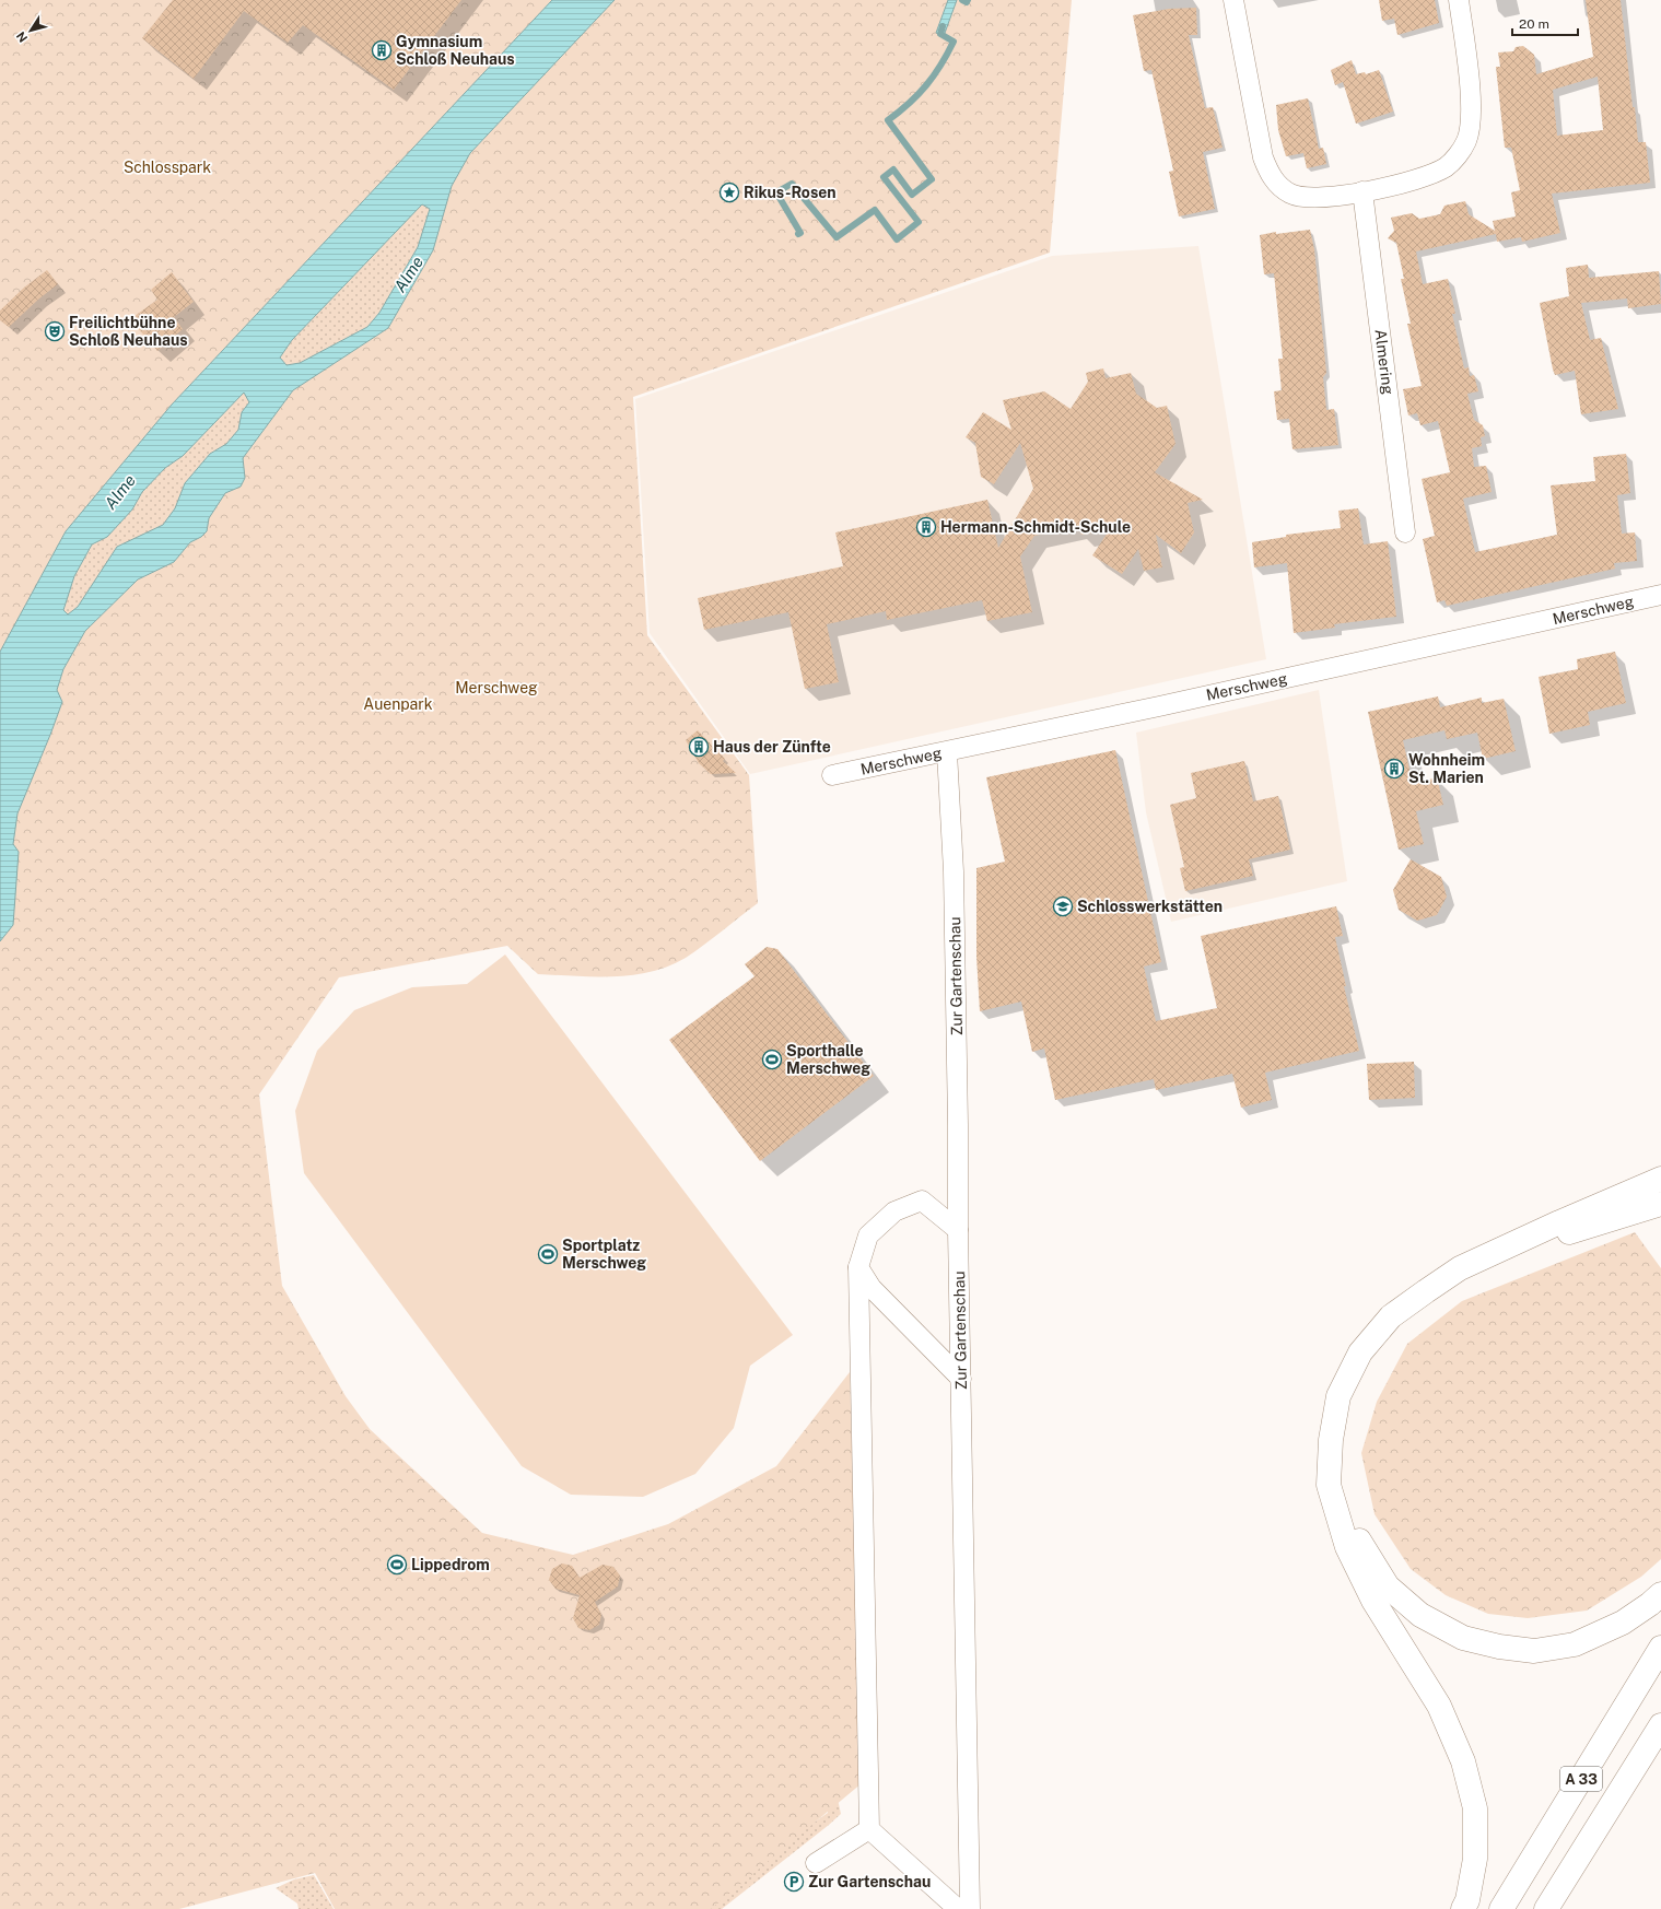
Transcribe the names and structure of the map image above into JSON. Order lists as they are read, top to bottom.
{
  "streets": {
    "highway": ["A 33"],
    "street": ["Almering", "Merschweg", "Zur Gartenschau"]
  },
  "crossings": [
    ["Merschweg", "Zur Gartenschau"]
  ],
  "water": ["Alme"],
  "parks": ["Schlosspark", "Merschweg", "Auenpark"],
  "places": {
    "building": [
      "Gymnasium Schloß Neuhaus",
      "Hermann-Schmidt-Schule",
      "Haus der Zünfte",
      "Wohnheim St. Marien"
    ],
    "place": ["Rikus-Rosen"],
    "theatre": ["Freilichtbühne Schloß Neuhaus"],
    "school or university": ["Schlosswerkstätten"],
    "sports": ["Sporthalle Merschweg", "Sportplatz Merschweg", "Lippedrom"],
    "parking": ["Zur Gartenschau"]
  },
  "scale_bar": "20 m",
  "north": "bottom left"
}
